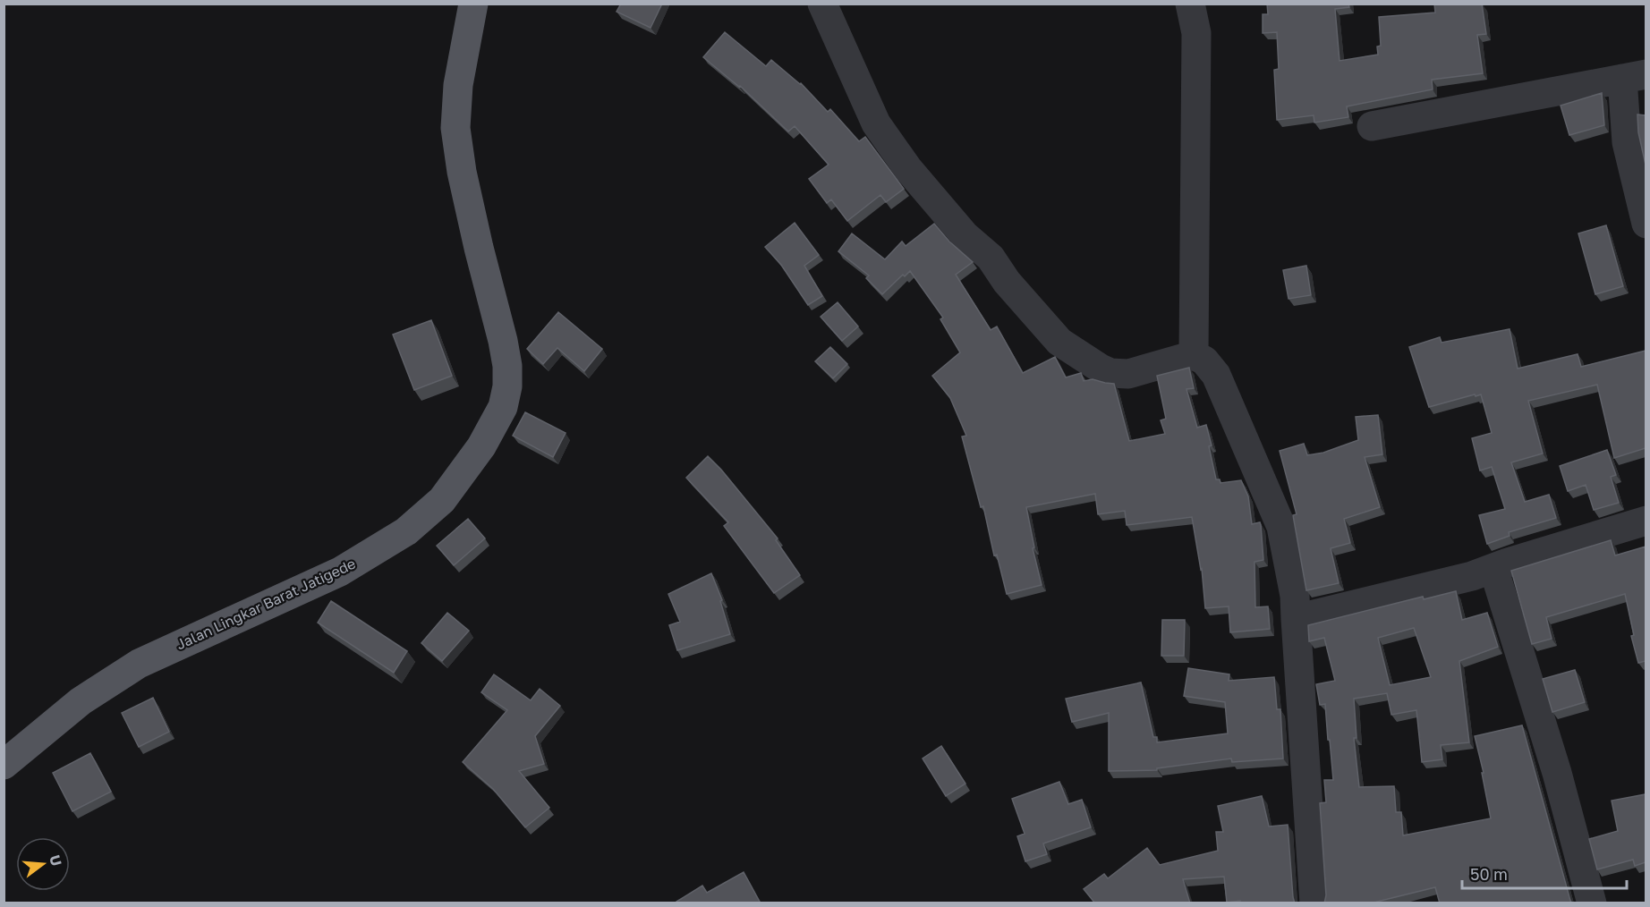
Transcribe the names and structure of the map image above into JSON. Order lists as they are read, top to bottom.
{
  "streets": {
    "main road": ["Jalan Lingkar Barat Jatigede"]
  },
  "scale_bar": "50 m",
  "north": "right"
}
